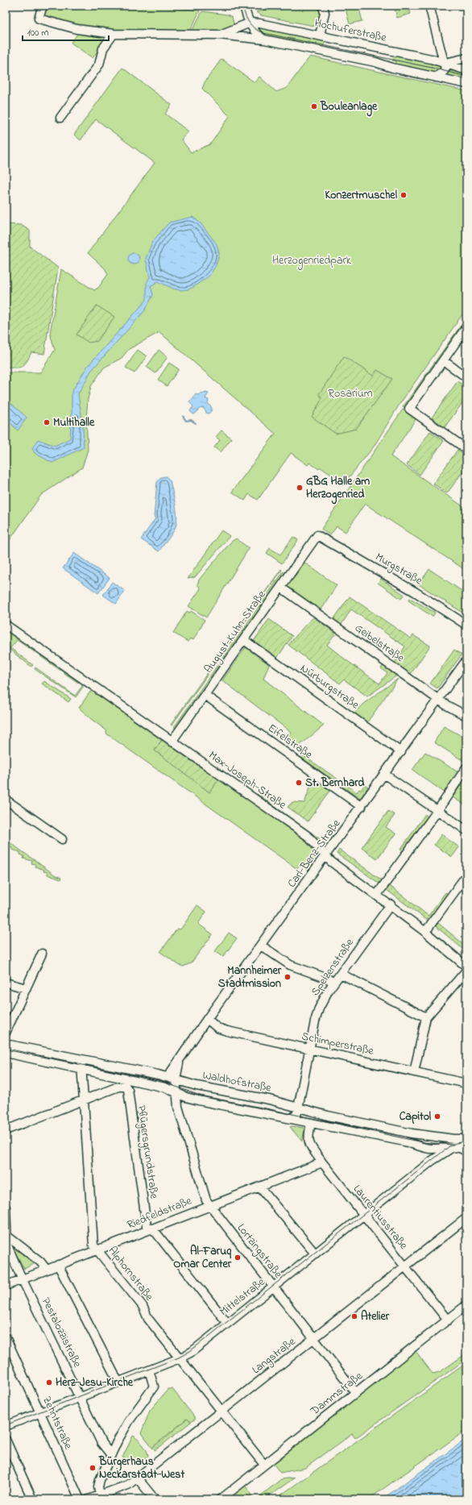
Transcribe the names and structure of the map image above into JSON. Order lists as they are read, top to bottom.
{
  "streets": {
    "street": [
      "Hochuferstraße",
      "Murgstraße",
      "August-Kuhn-Straße",
      "Geibelstraße",
      "Nürburgstraße",
      "Eifelstraße",
      "Max-Joseph-Straße",
      "Carl-Benz-Straße",
      "Spelzenstraße",
      "Schimperstraße",
      "Waldhofstraße",
      "Pflügersgrundstraße",
      "Riedfeldstraße",
      "Laurentiusstraße",
      "Lortzingstraße",
      "Alphornstraße",
      "Mittelstraße",
      "Pestalozzistraße",
      "Langstraße",
      "Dammstraße",
      "Zehntstraße"
    ]
  },
  "crossings": [
    ["Murgstraße", "August-Kuhn-Straße"],
    ["August-Kuhn-Straße", "Geibelstraße"],
    ["August-Kuhn-Straße", "Nürburgstraße"],
    ["August-Kuhn-Straße", "Eifelstraße"],
    ["August-Kuhn-Straße", "Max-Joseph-Straße"],
    ["Geibelstraße", "Carl-Benz-Straße"],
    ["Nürburgstraße", "Carl-Benz-Straße"],
    ["Eifelstraße", "Carl-Benz-Straße"],
    ["Max-Joseph-Straße", "Carl-Benz-Straße"],
    ["Max-Joseph-Straße", "Spelzenstraße"],
    ["Carl-Benz-Straße", "Schimperstraße"],
    ["Carl-Benz-Straße", "Waldhofstraße"],
    ["Carl-Benz-Straße", "Lortzingstraße"],
    ["Spelzenstraße", "Schimperstraße"],
    ["Spelzenstraße", "Waldhofstraße"],
    ["Waldhofstraße", "Alphornstraße"],
    ["Waldhofstraße", "Mittelstraße"],
    ["Pflügersgrundstraße", "Riedfeldstraße"],
    ["Pflügersgrundstraße", "Alphornstraße"],
    ["Pflügersgrundstraße", "Mittelstraße"],
    ["Riedfeldstraße", "Laurentiusstraße"],
    ["Riedfeldstraße", "Lortzingstraße"],
    ["Riedfeldstraße", "Alphornstraße"],
    ["Riedfeldstraße", "Pestalozzistraße"],
    ["Laurentiusstraße", "Mittelstraße"],
    ["Laurentiusstraße", "Langstraße"],
    ["Laurentiusstraße", "Dammstraße"],
    ["Lortzingstraße", "Mittelstraße"],
    ["Lortzingstraße", "Langstraße"],
    ["Lortzingstraße", "Dammstraße"],
    ["Alphornstraße", "Mittelstraße"],
    ["Alphornstraße", "Langstraße"],
    ["Alphornstraße", "Dammstraße"],
    ["Mittelstraße", "Pestalozzistraße"],
    ["Mittelstraße", "Zehntstraße"]
  ],
  "parks": ["Herzogenriedpark", "Rosarium"],
  "places": [
    "Bouleanlage",
    "Konzertmuschel",
    "Multihalle",
    "GBG Halle am Herzogenried",
    "St. Bernhard",
    "Mannheimer Stadtmission",
    "Capitol",
    "Al-Faruq Omar Center",
    "Atelier",
    "Herz-Jesu-Kirche",
    "Bürgerhaus Neckarstadt-West"
  ],
  "scale_bar": "100 m"
}
